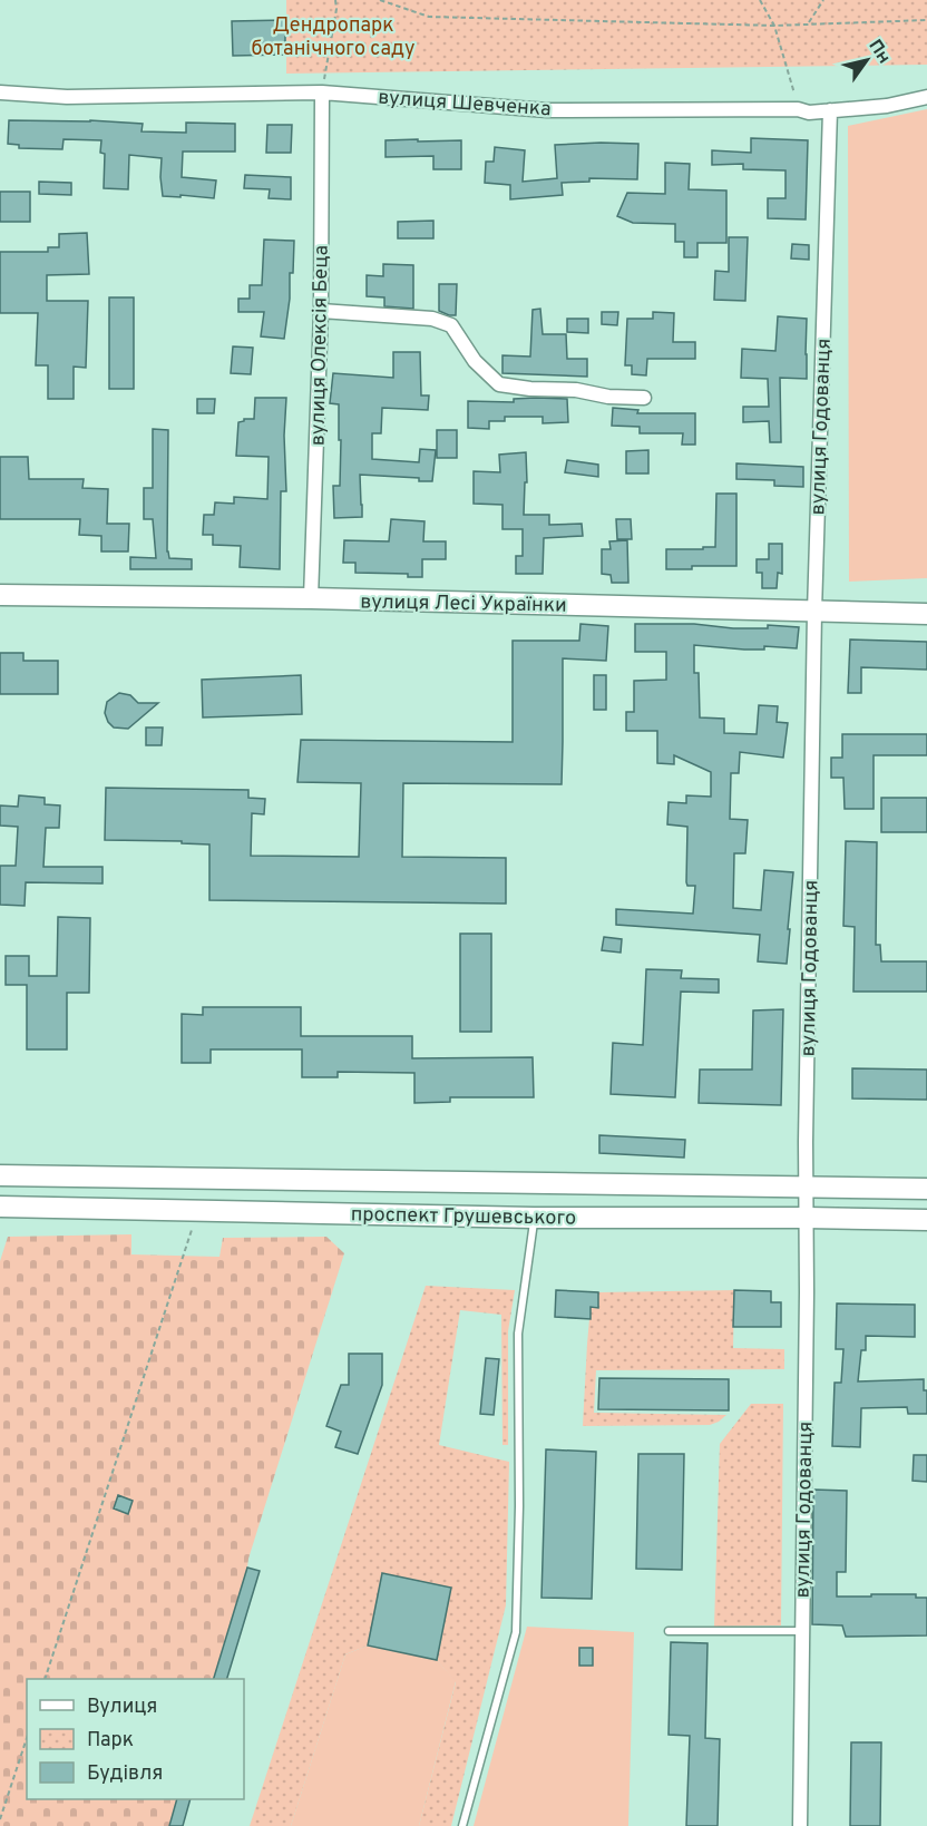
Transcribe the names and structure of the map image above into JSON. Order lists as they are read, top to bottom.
{
  "streets": {
    "main road": ["вулиця Лесі Українки", "проспект Грушевського"],
    "street": ["вулиця Шевченка", "вулиця Олексія Беца", "вулиця Годованця"]
  },
  "crossings": [
    ["вулиця Шевченка", "вулиця Олексія Беца"],
    ["вулиця Шевченка", "вулиця Годованця"],
    ["вулиця Олексія Беца", "вулиця Лесі Українки"],
    ["вулиця Годованця", "вулиця Лесі Українки"],
    ["вулиця Годованця", "проспект Грушевського"]
  ],
  "parks": ["Дендропарк ботанічного саду"],
  "legend": ["Вулиця", "Парк", "Будівля"],
  "north": "top right"
}
